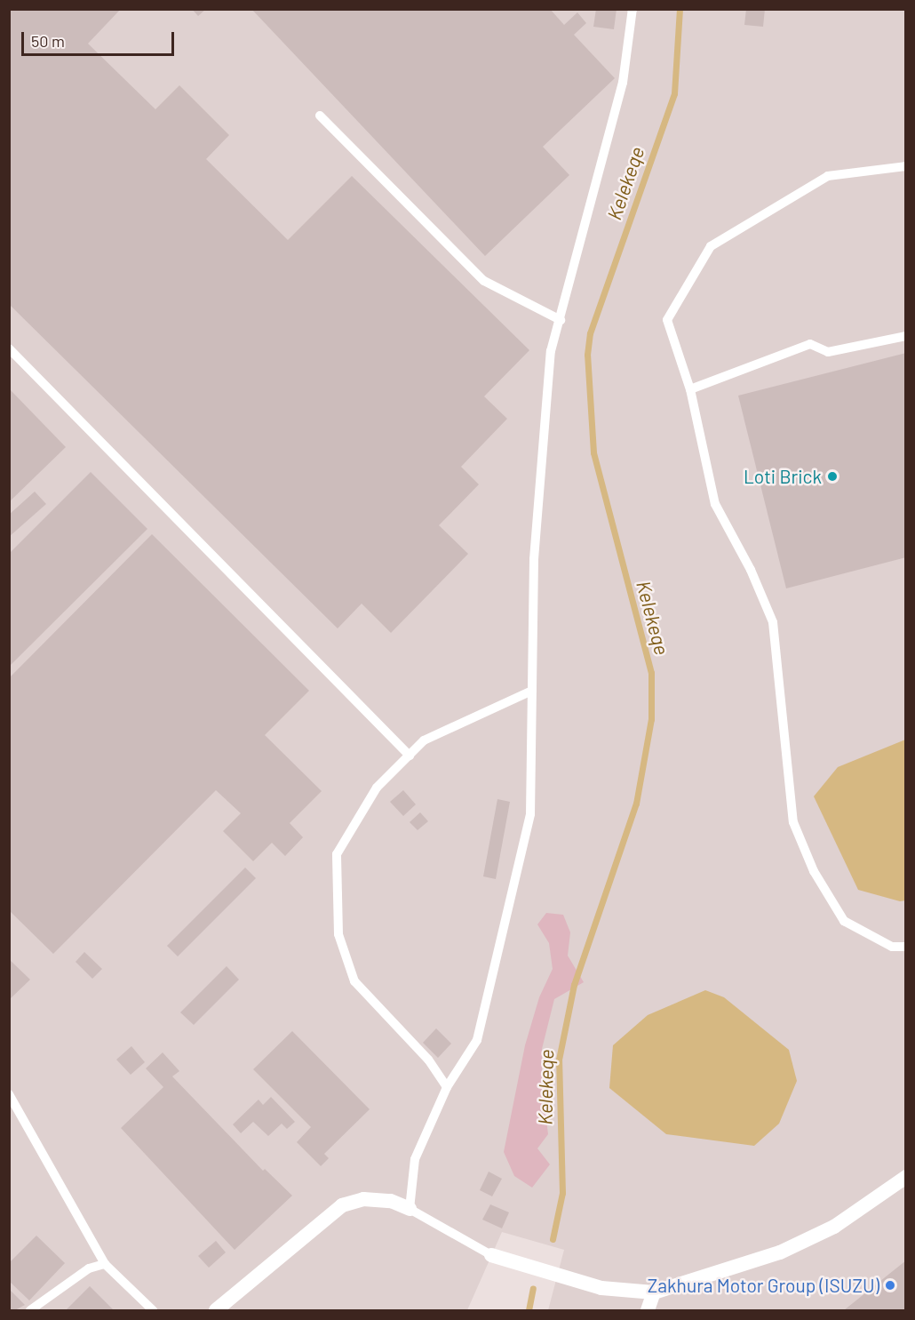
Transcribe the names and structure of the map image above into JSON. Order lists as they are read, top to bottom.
{
  "water": ["Kelekeqe"],
  "places": ["Loti Brick", "Zakhura Motor Group (ISUZU)"],
  "scale_bar": "50 m"
}
